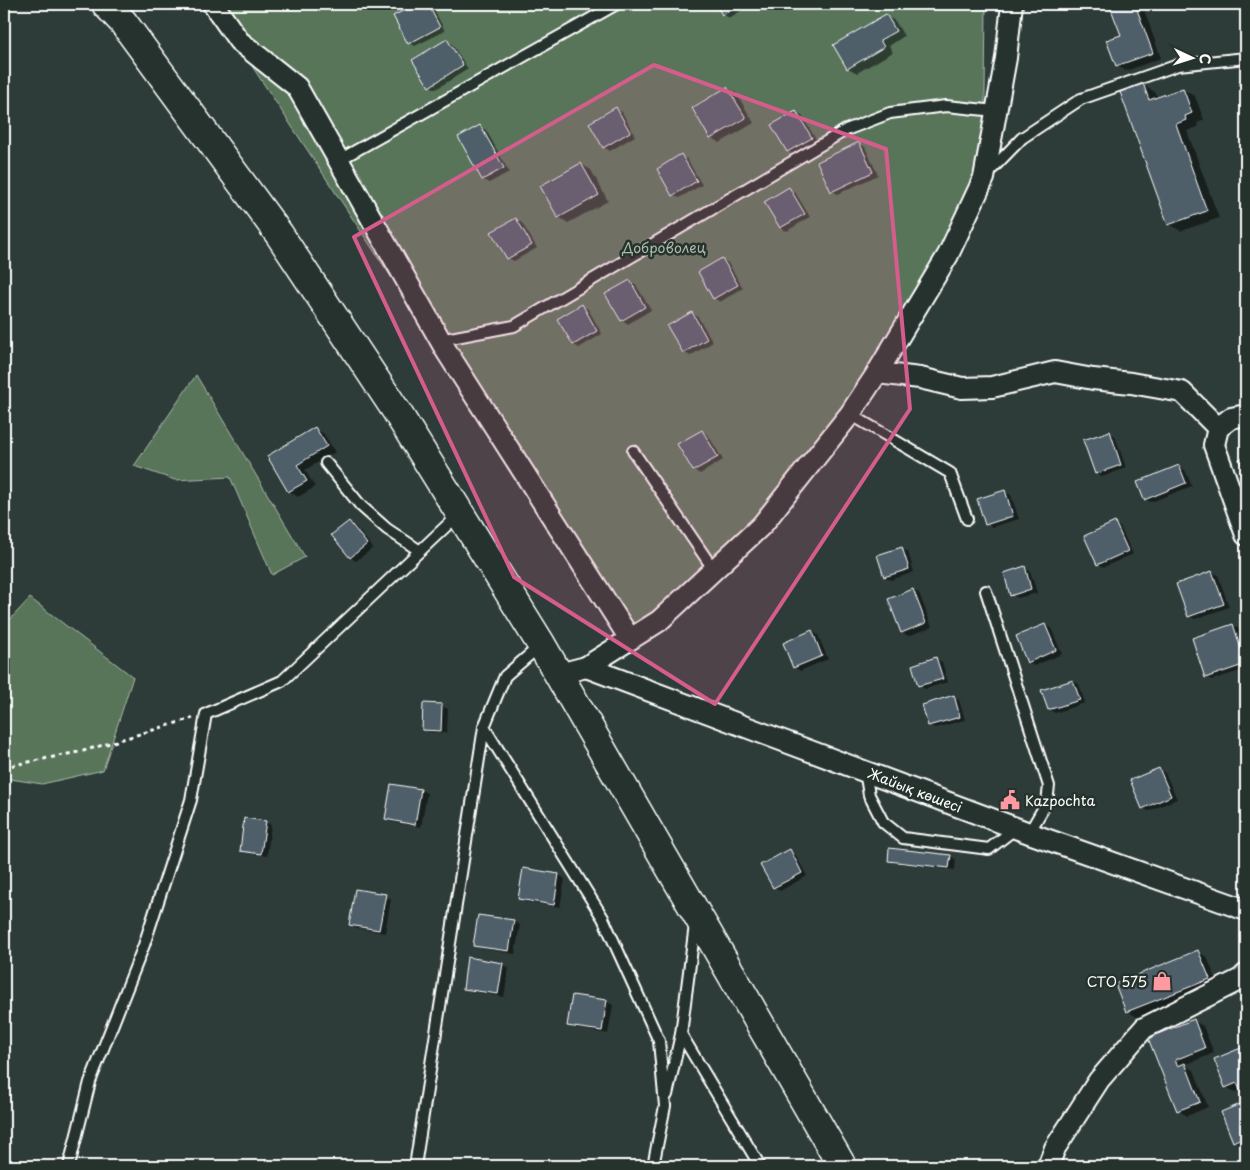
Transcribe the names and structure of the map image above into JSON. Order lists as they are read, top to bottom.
{
  "streets": {
    "street": ["Жайық көшесі"]
  },
  "parks": ["Доброволец"],
  "places": {
    "public building": ["Kazpochta"],
    "shop": ["СТО 575"]
  },
  "north": "right"
}
